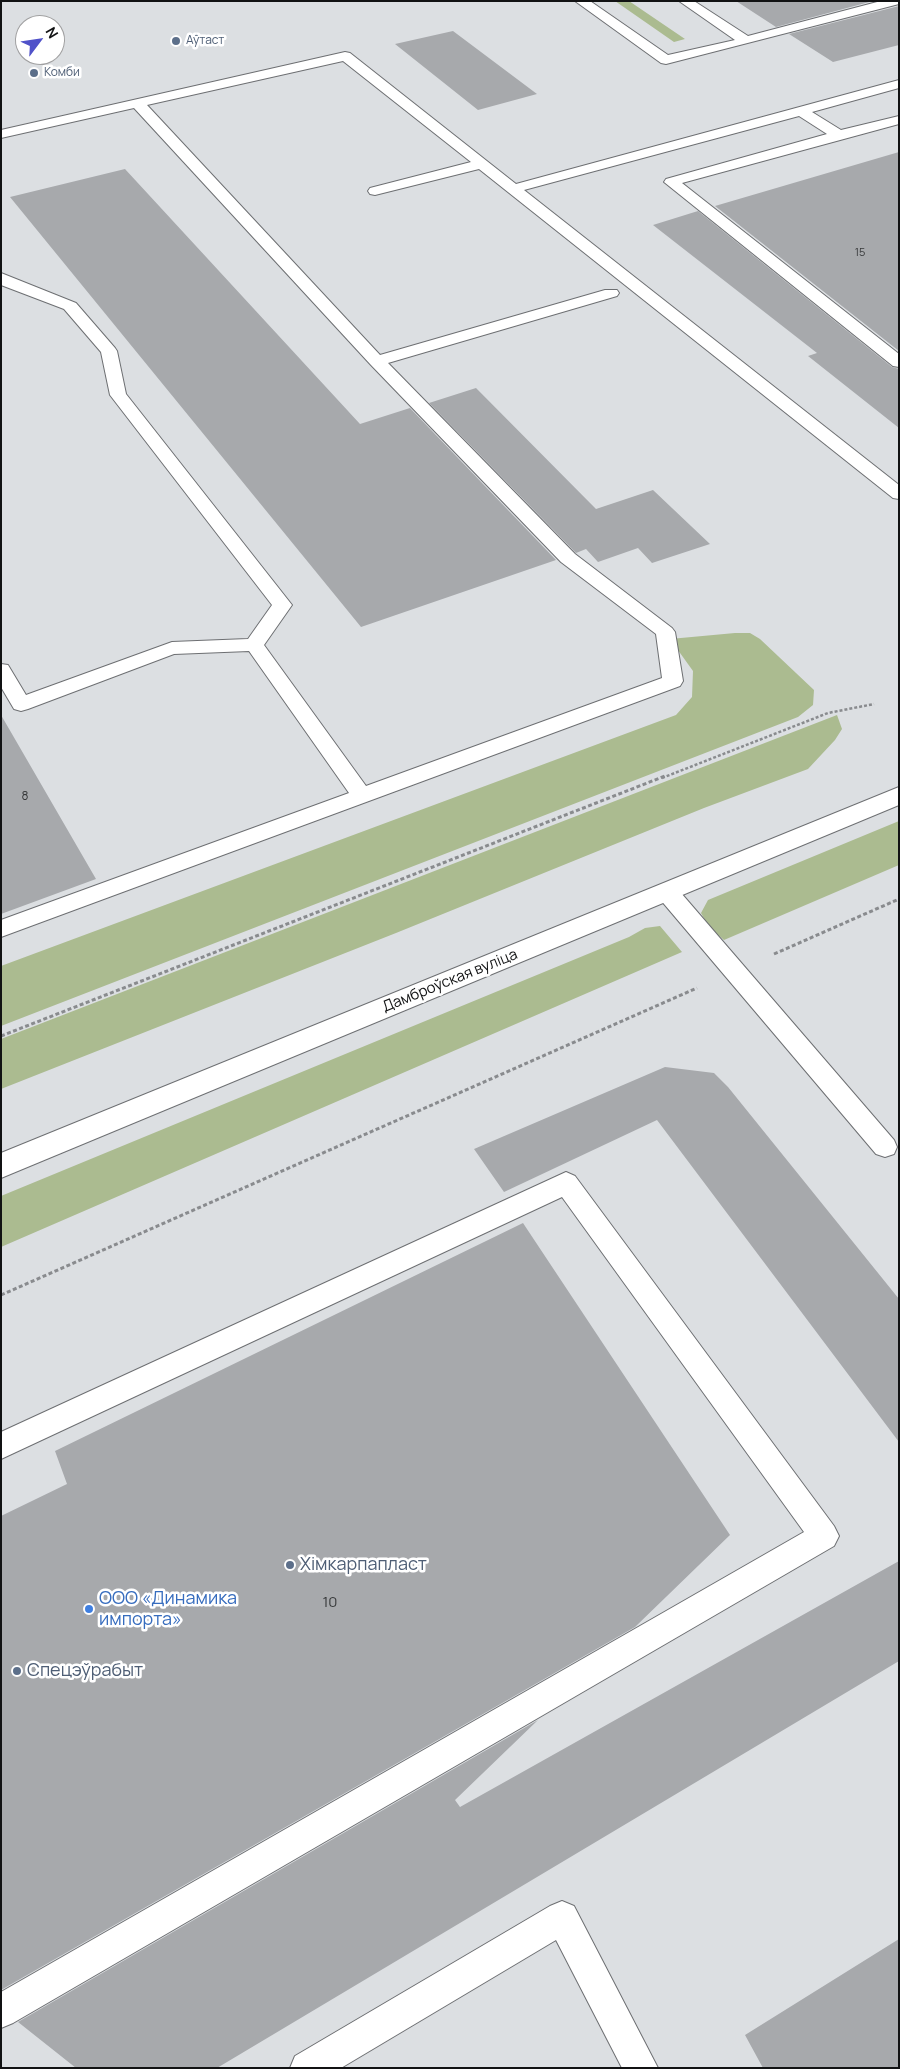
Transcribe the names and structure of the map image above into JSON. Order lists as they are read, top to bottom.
{
  "streets": {
    "street": ["Дамброўская вуліца"]
  },
  "places": [
    "Аўтаст",
    "Комби",
    "Хімкарпапласт",
    "ООО «Динамика импорта»",
    "Спецэўрабыт"
  ],
  "house_numbers": ["15", "8", "10"],
  "north": "top right"
}
